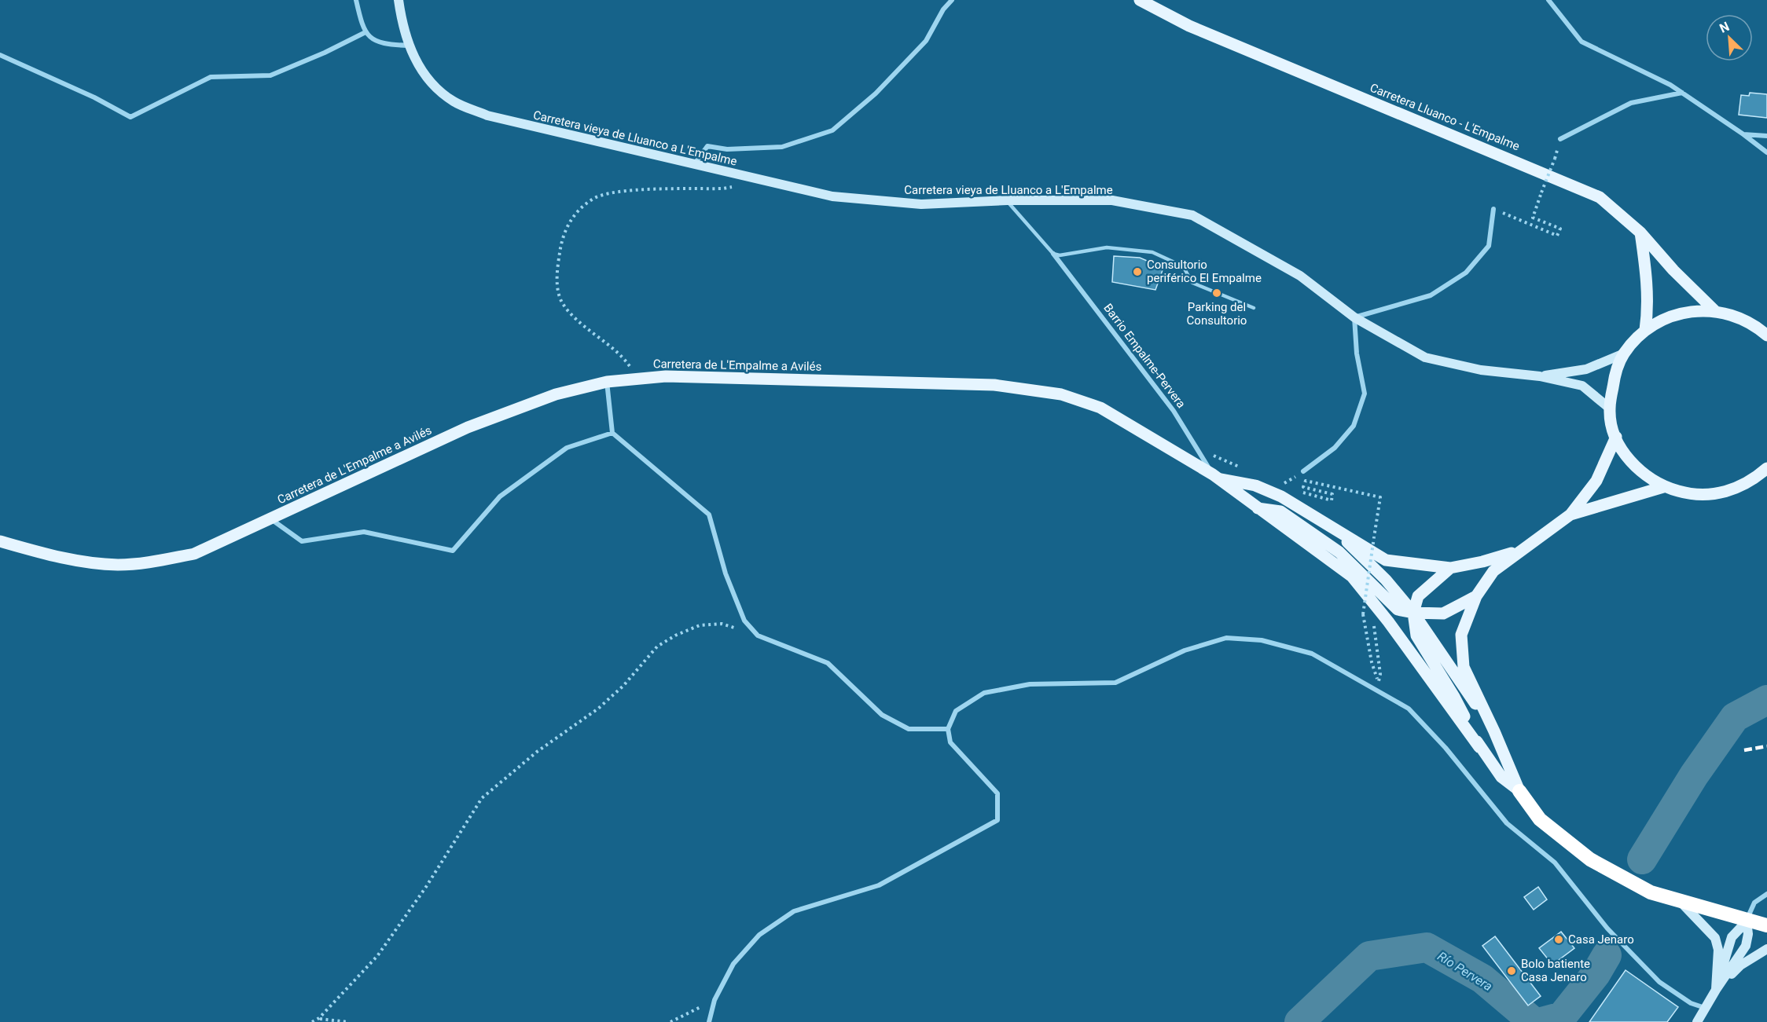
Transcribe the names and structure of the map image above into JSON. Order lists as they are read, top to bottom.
{
  "streets": {
    "main road": ["Carretera Lluanco - L'Empalme", "Carretera de L'Empalme a Avilés"],
    "street": ["Carretera vieya de Lluanco a L'Empalme", "Barrio Empalme-Pervera"]
  },
  "crossings": [
    ["Barrio Empalme-Pervera", "Carretera de L'Empalme a Avilés"]
  ],
  "water": ["Río Pervera"],
  "places": [
    "Consultorio periférico El Empalme",
    "Parking del Consultorio",
    "Casa Jenaro",
    "Bolo batiente Casa Jenaro"
  ],
  "north": "top left"
}
